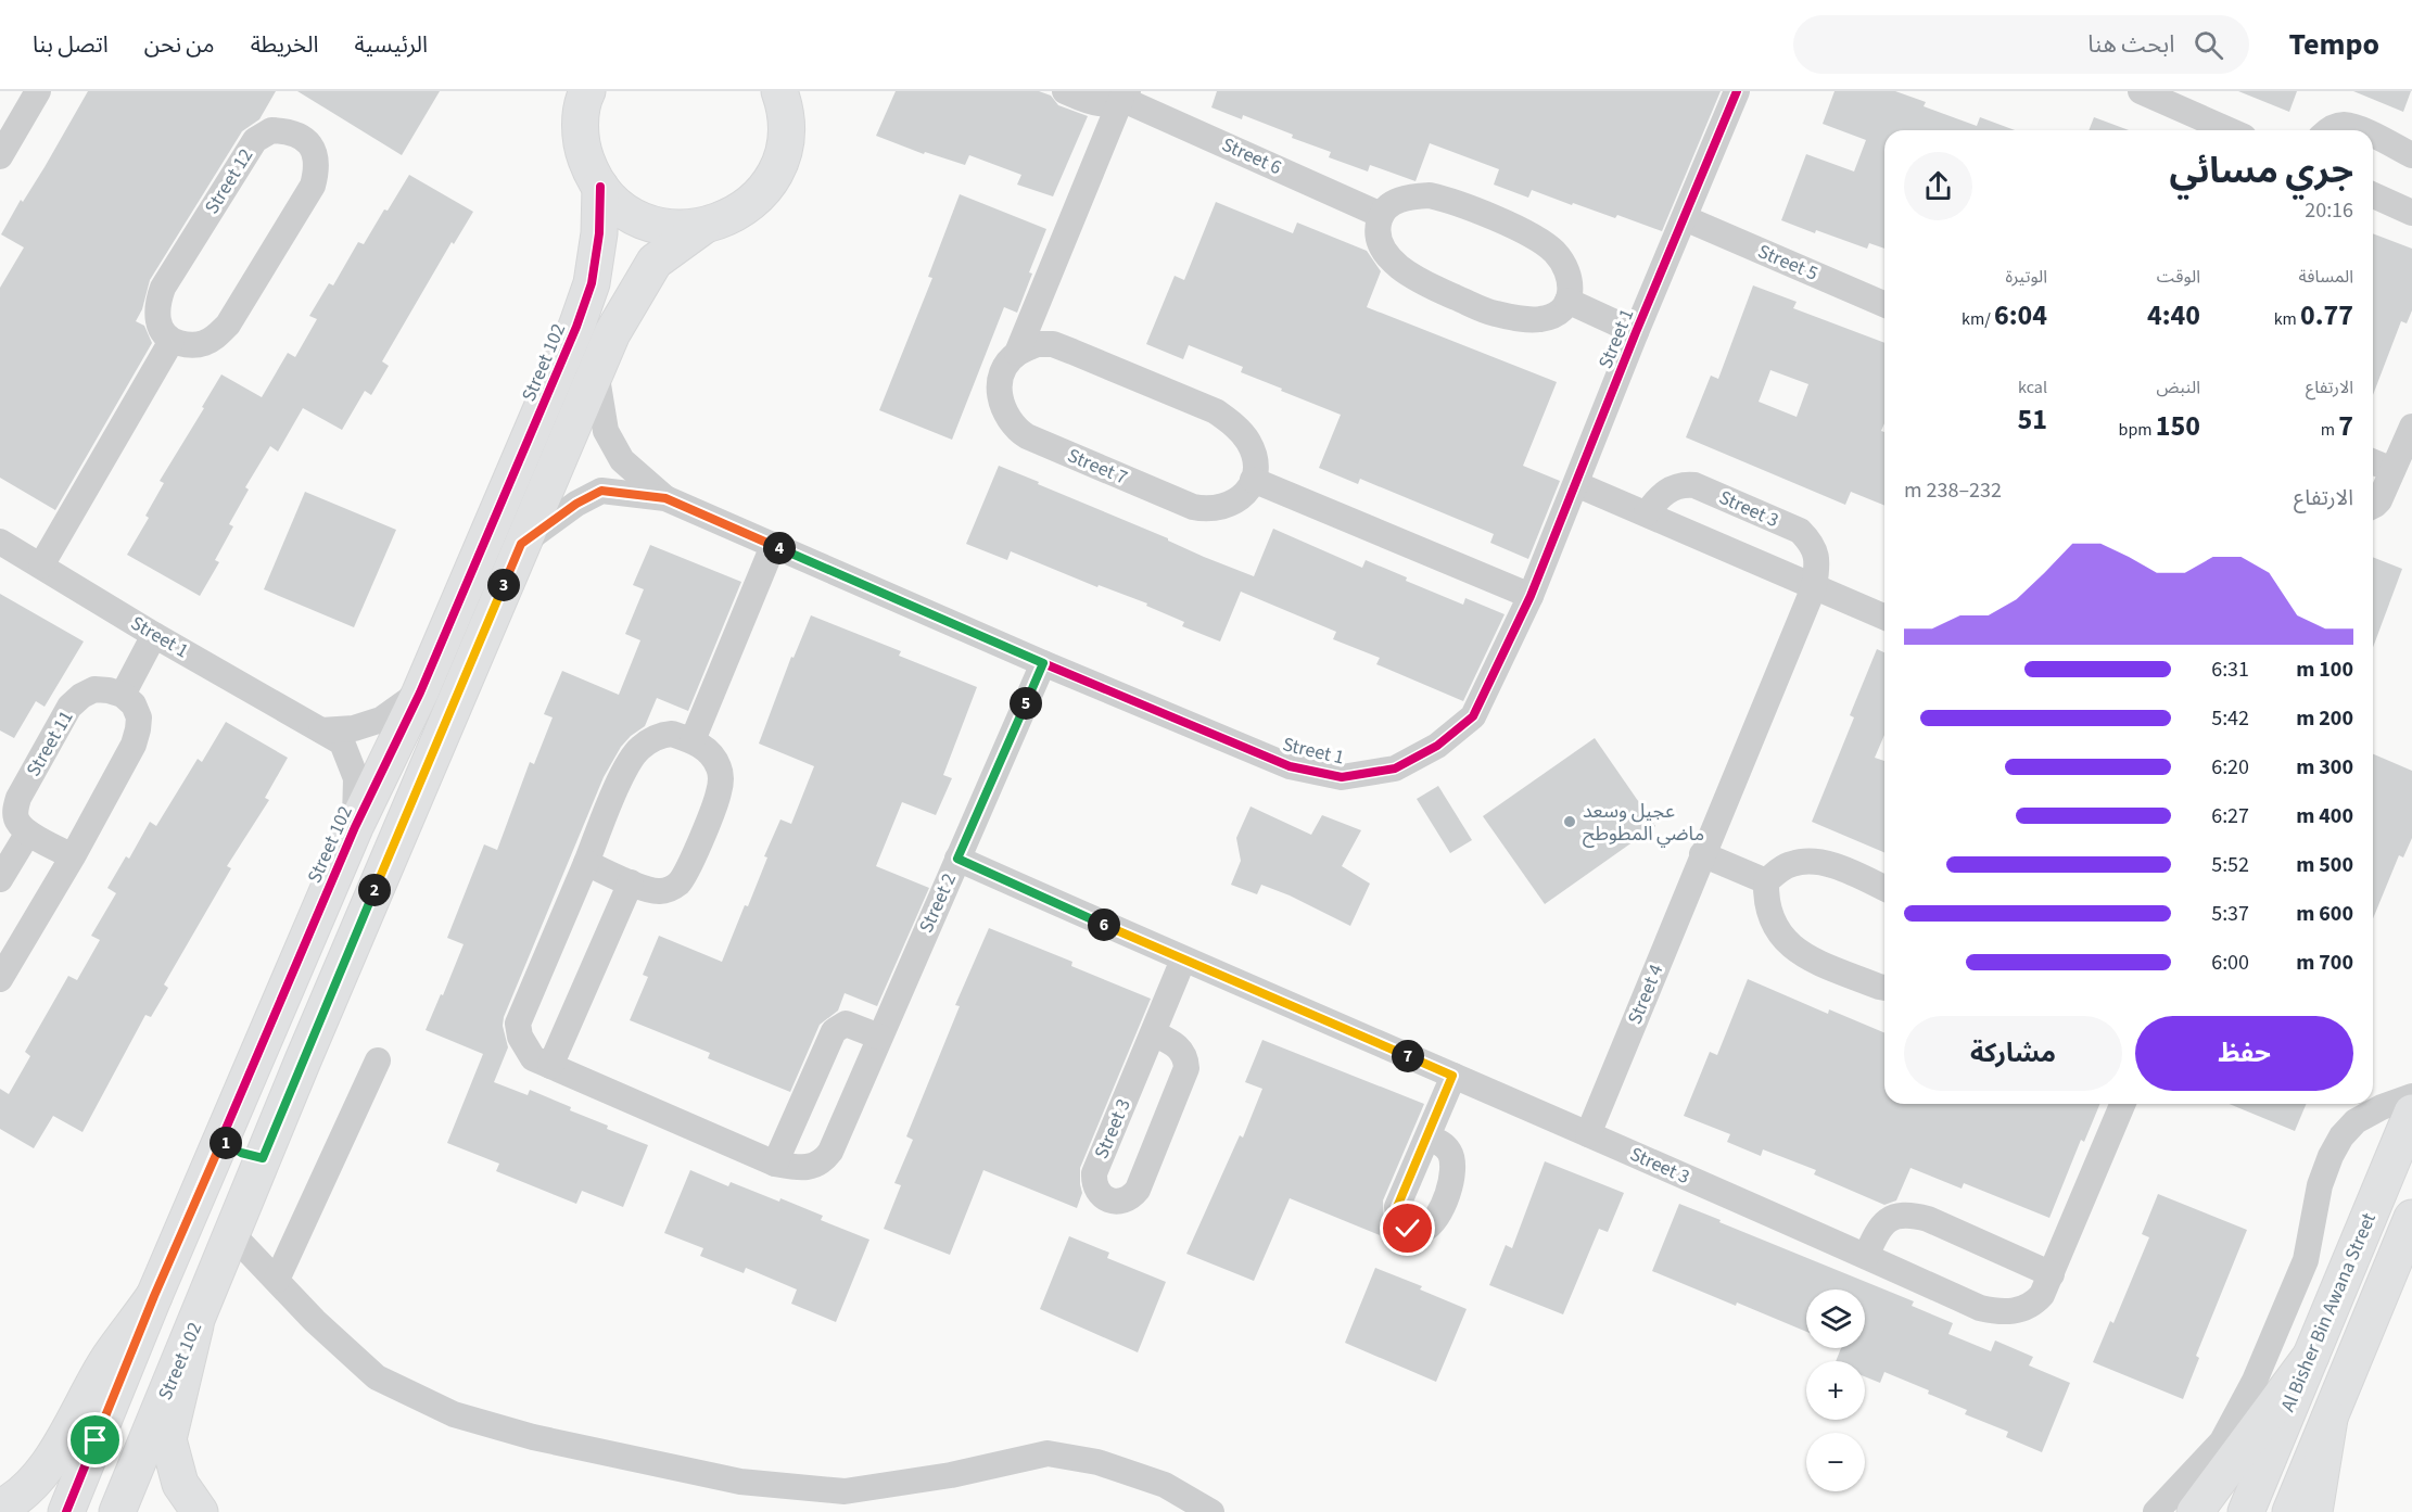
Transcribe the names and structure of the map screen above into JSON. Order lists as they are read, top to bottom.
{
  "streets": {
    "main road": ["Street 102", "Al Bisher Bin Awana Street"],
    "street": [
      "Street 6",
      "Street 12",
      "Street 5",
      "Street 1",
      "Street 7",
      "Street 3",
      "Street 11",
      "Street 2",
      "Street 4"
    ]
  },
  "crossings": [
    ["Street 6", "Street 7"],
    ["Street 5", "Street 1"],
    ["Street 1", "Street 102"],
    ["Street 1", "Street 2"],
    ["Street 3", "Street 2"],
    ["Street 3", "Street 4"]
  ],
  "places": ["عجيل وسعد ماضي المطوطح"],
  "page": {
    "header": "Tempo",
    "search": "ابحث هنا",
    "nav": [
      "الرئيسية",
      "الخريطة",
      "من نحن",
      "اتصل بنا"
    ],
    "heading": ["جري مسائي", "20:16"],
    "stats": [
      ["المسافة", "0.77 km"],
      ["الوقت", "4:40"],
      ["الوتيرة", "6:04 /km"],
      ["الارتفاع", "7 m"],
      ["النبض", "150 bpm"],
      ["kcal", "51"]
    ],
    "chart": ["الارتفاع", "232–238 m"],
    "pins": [
      "4",
      "3",
      "5",
      "2",
      "6",
      "7",
      "1"
    ],
    "list": [
      {
        "name": "100 m",
        "note": "6:31"
      },
      {
        "name": "200 m",
        "note": "5:42"
      },
      {
        "name": "300 m",
        "note": "6:20"
      },
      {
        "name": "400 m",
        "note": "6:27"
      },
      {
        "name": "500 m",
        "note": "5:52"
      },
      {
        "name": "600 m",
        "note": "5:37"
      },
      {
        "name": "700 m",
        "note": "6:00"
      }
    ],
    "buttons": ["حفظ", "مشاركة"],
    "map_buttons": ["+", "−"]
  }
}
